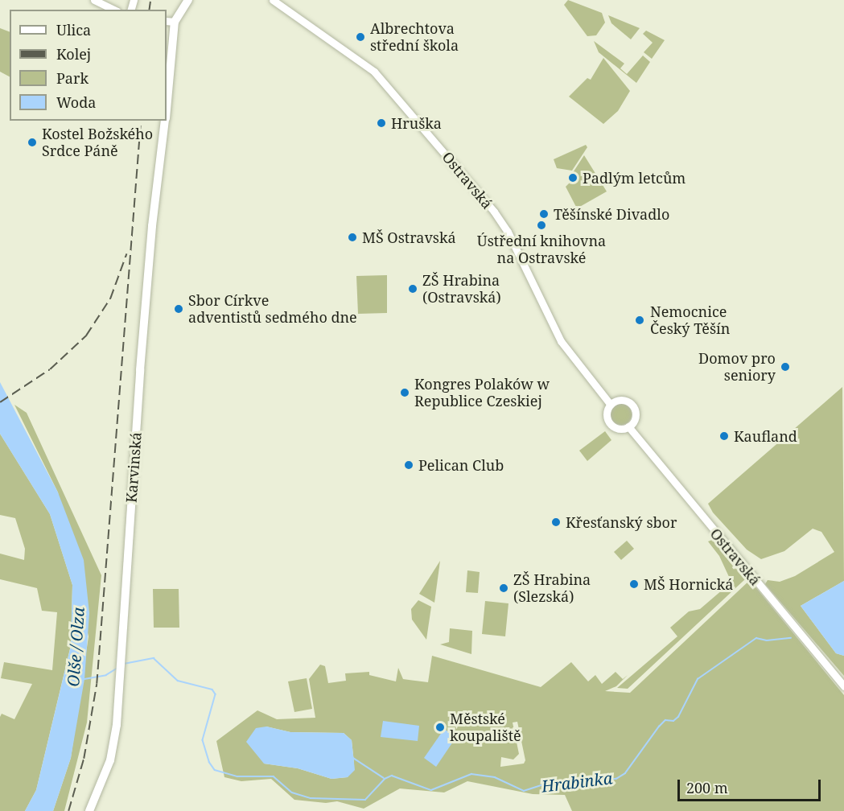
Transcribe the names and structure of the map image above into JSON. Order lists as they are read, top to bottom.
{
  "streets": {
    "main road": ["Karvinská"],
    "street": ["Ostravská"]
  },
  "water": ["Olše / Olza", "Hrabinka"],
  "places": [
    "Albrechtova střední škola",
    "Hruška",
    "Kostel Božského Srdce Páně",
    "Padlým letcům",
    "Těšínské Divadlo",
    "Ústřední knihovna na Ostravské",
    "MŠ Ostravská",
    "ZŠ Hrabina (Ostravská)",
    "Sbor Církve adventistů sedmého dne",
    "Nemocnice Český Těšín",
    "Domov pro seniory",
    "Kongres Polaków w Republice Czeskiej",
    "Kaufland",
    "Pelican Club",
    "Křesťanský sbor",
    "MŠ Hornická",
    "ZŠ Hrabina (Slezská)",
    "Městské koupaliště"
  ],
  "legend": [
    "Ulica",
    "Kolej",
    "Park",
    "Woda"
  ],
  "scale_bar": "200 m"
}
